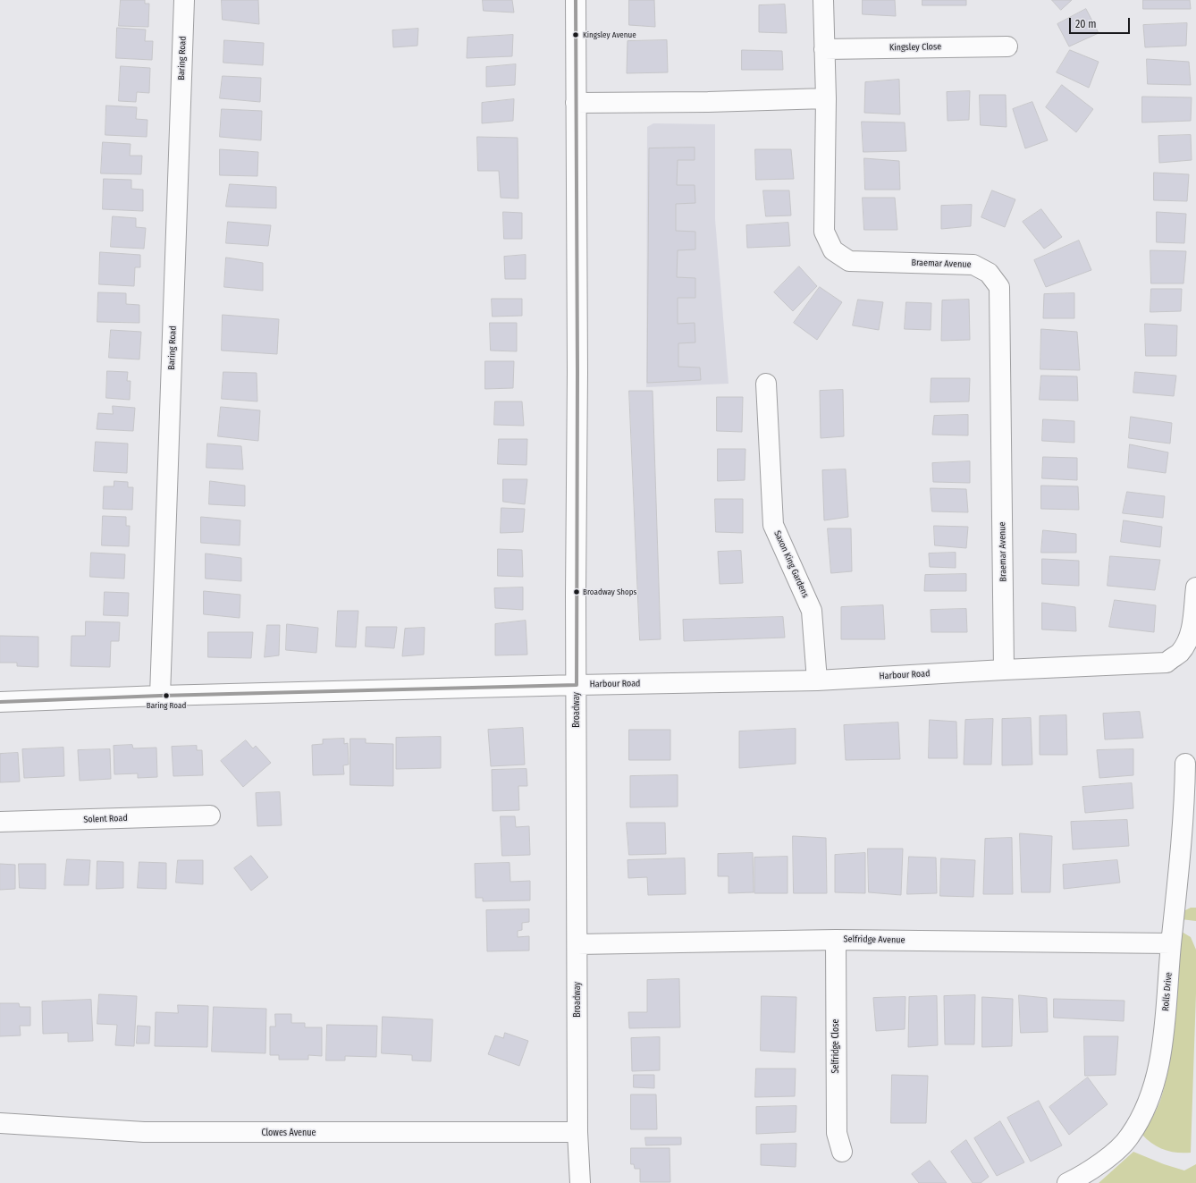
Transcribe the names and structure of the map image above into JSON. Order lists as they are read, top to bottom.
{
  "streets": {
    "street": [
      "Kingsley Close",
      "Baring Road",
      "Braemar Avenue",
      "Saxon King Gardens",
      "Harbour Road",
      "Broadway",
      "Solent Road",
      "Selfridge Avenue",
      "Rolls Drive",
      "Selfridge Close",
      "Clowes Avenue"
    ]
  },
  "crossings": [
    ["Kingsley Close", "Braemar Avenue"],
    ["Baring Road", "Harbour Road"],
    ["Braemar Avenue", "Harbour Road"],
    ["Saxon King Gardens", "Harbour Road"],
    ["Harbour Road", "Broadway"],
    ["Broadway", "Selfridge Avenue"],
    ["Broadway", "Clowes Avenue"],
    ["Selfridge Avenue", "Rolls Drive"],
    ["Selfridge Avenue", "Selfridge Close"]
  ],
  "places": ["Kingsley Avenue", "Broadway Shops", "Baring Road"],
  "scale_bar": "20 m"
}
